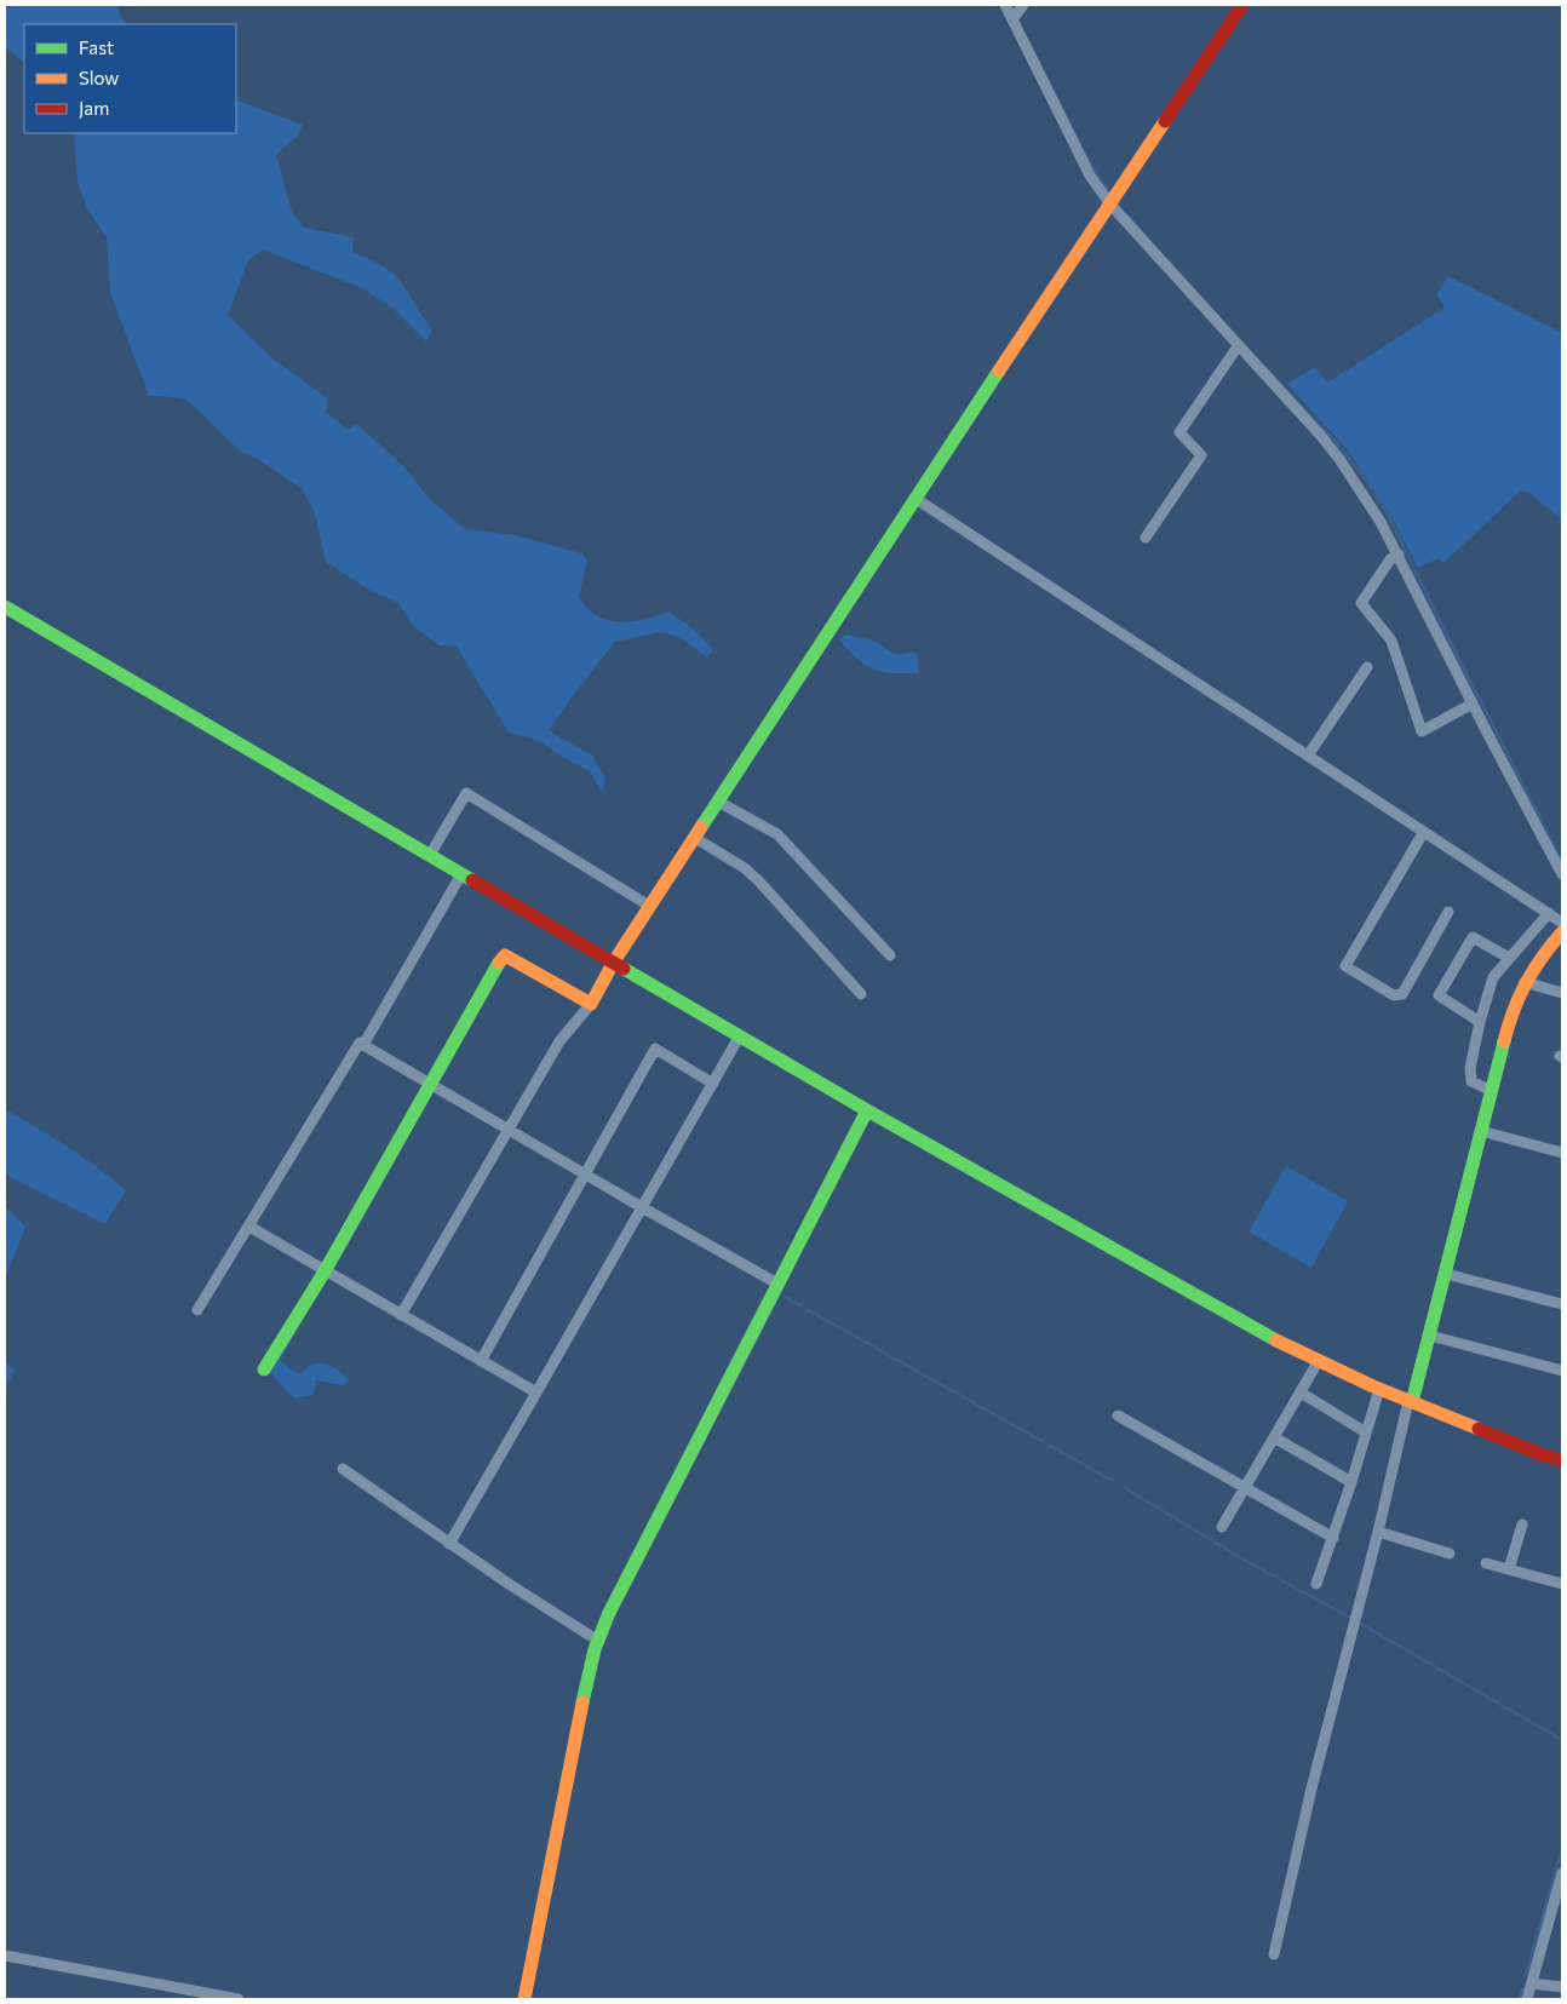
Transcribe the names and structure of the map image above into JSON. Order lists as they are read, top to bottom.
{
  "legend": ["Fast", "Slow", "Jam"]
}
